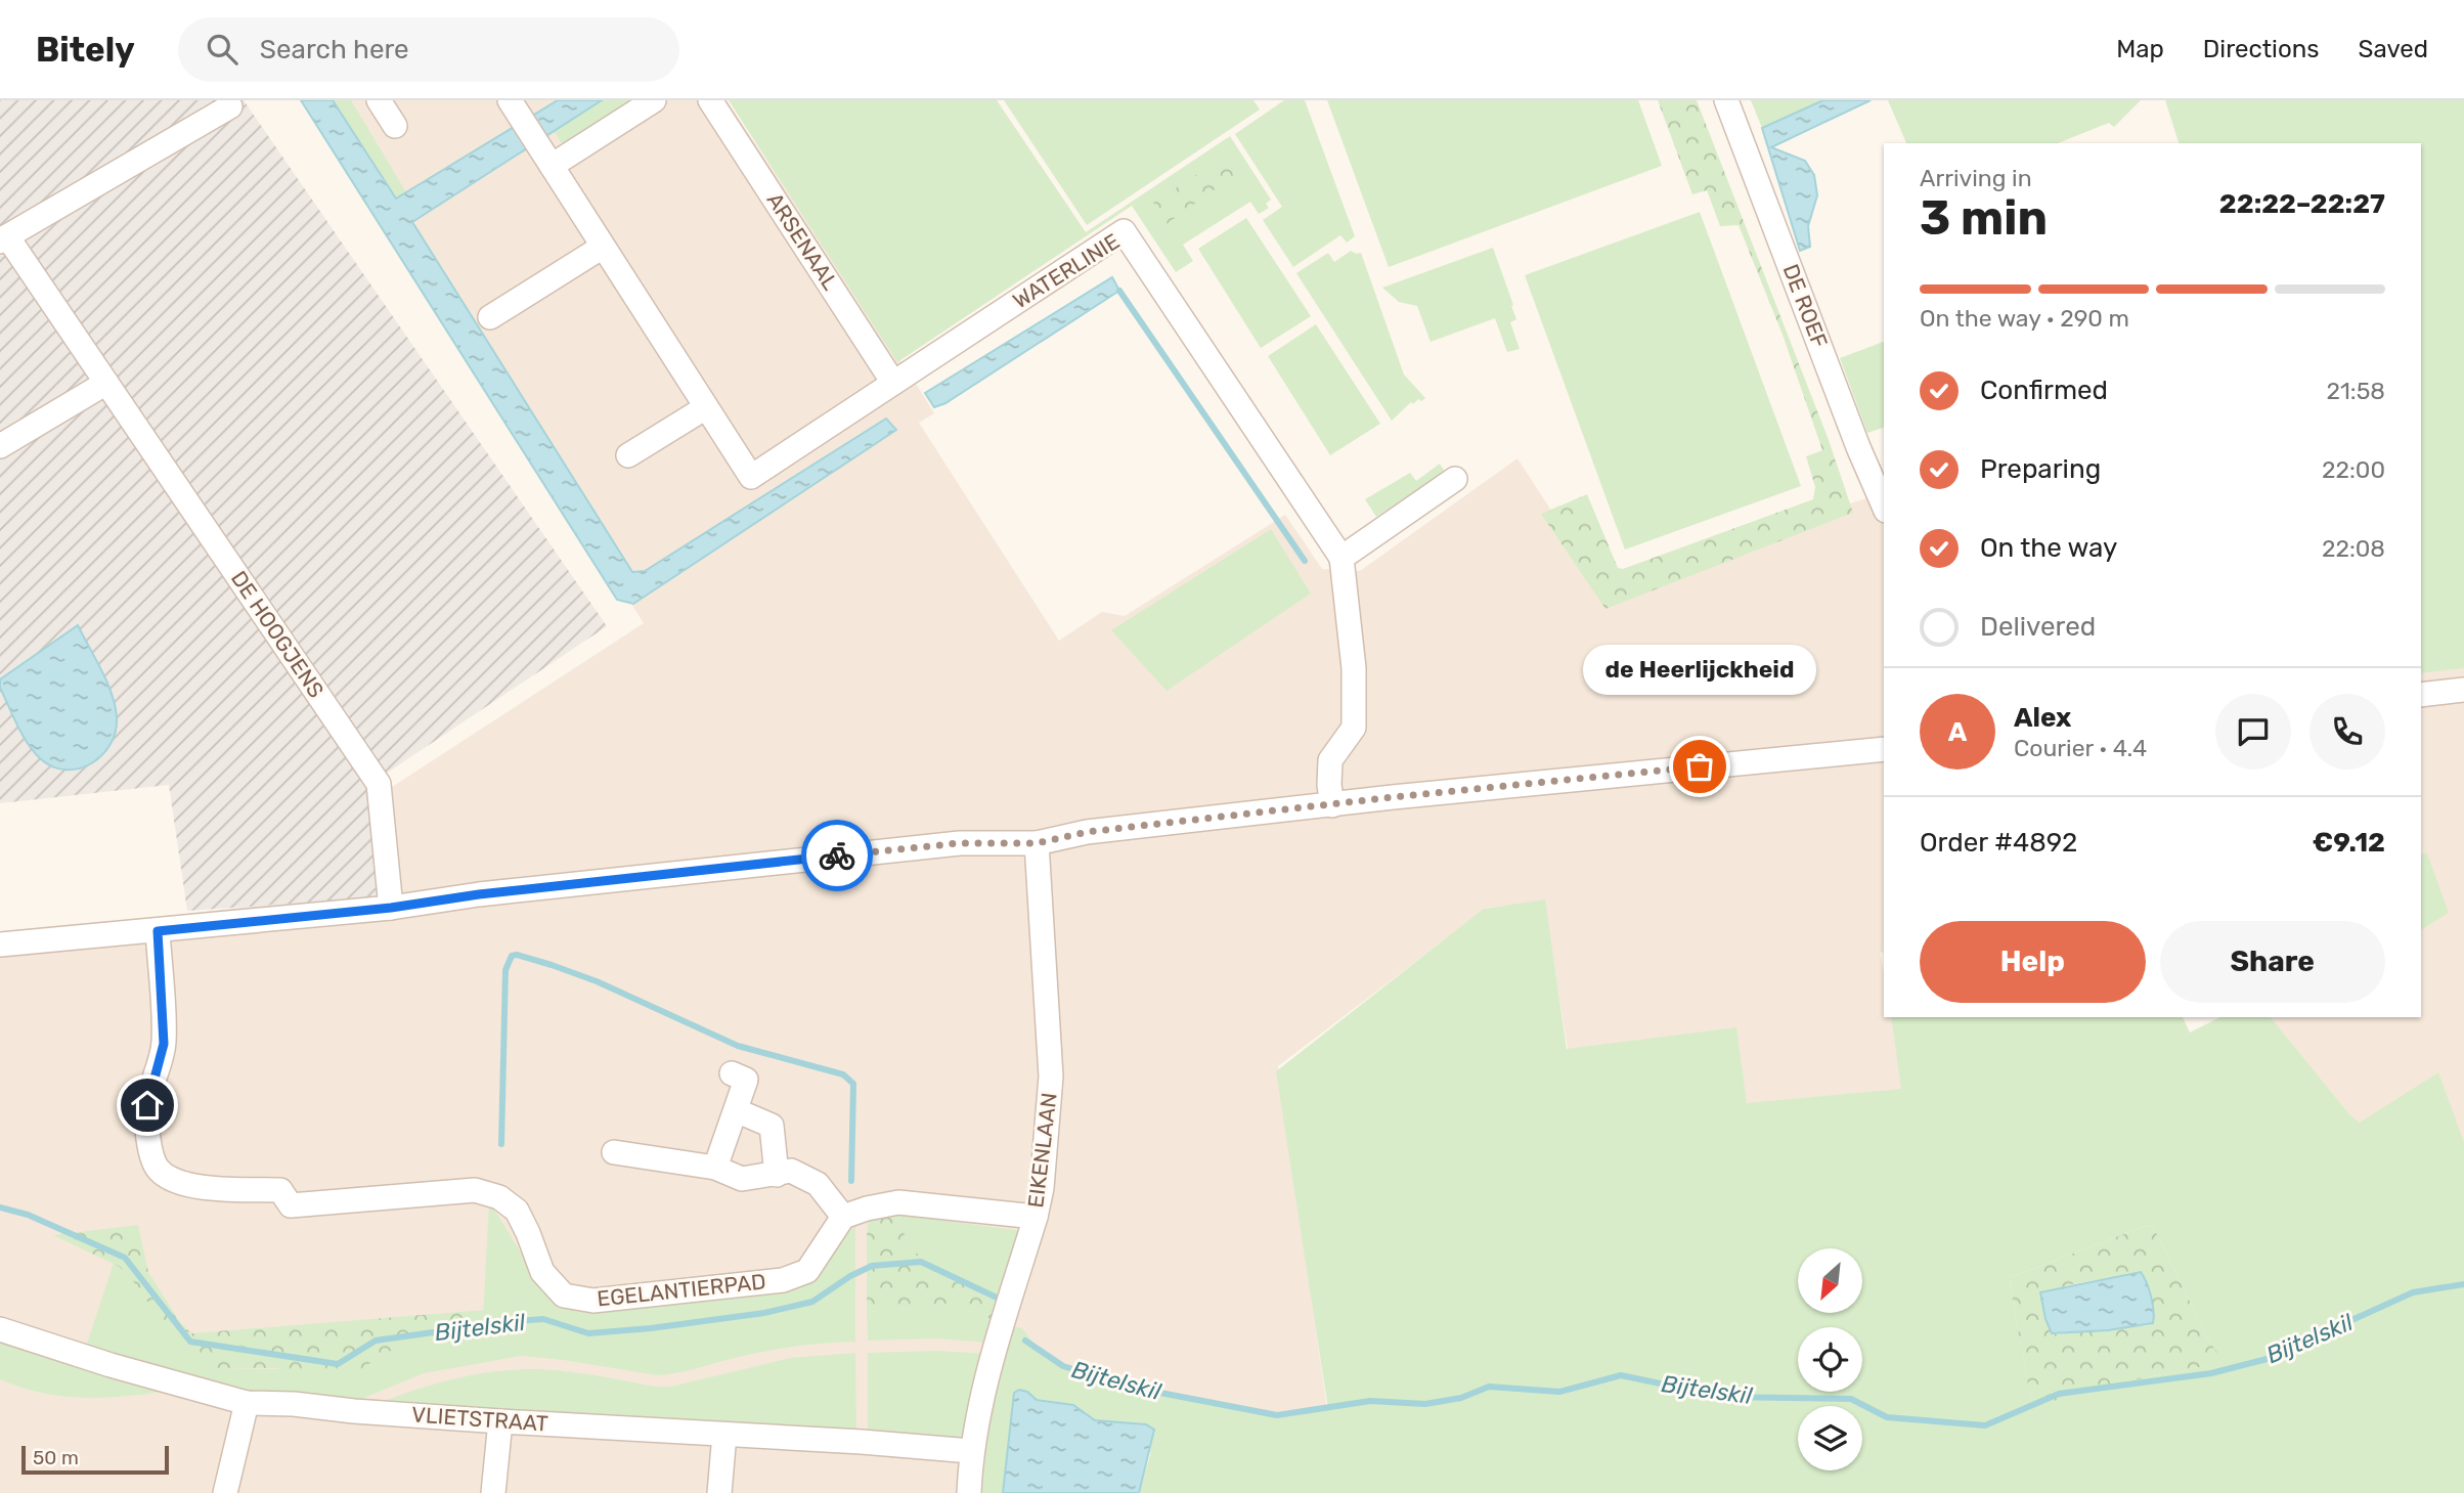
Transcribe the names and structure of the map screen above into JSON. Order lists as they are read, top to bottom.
{
  "streets": {
    "street": [
      "ARSENAAL",
      "WATERLINIE",
      "DE ROEF",
      "DE HOOGJENS",
      "EIKENLAAN",
      "EGELANTIERPAD",
      "VLIETSTRAAT"
    ]
  },
  "crossings": [
    ["ARSENAAL", "WATERLINIE"],
    ["EIKENLAAN", "VLIETSTRAAT"]
  ],
  "water": ["Bijtelskil"],
  "places": ["de Heerlijckheid"],
  "scale_bar": "50 m",
  "north": "bottom left",
  "page": {
    "header": "Bitely",
    "search": "Search here",
    "nav": ["Map", "Directions", "Saved"],
    "heading": ["3 min", "Arriving in", "22:22–22:27"],
    "panel": [
      "Alex",
      "Courier · 4.4",
      "Order #4892",
      "€9.12"
    ],
    "bar": "On the way · 290 m",
    "list": [
      ["Confirmed", "21:58"],
      ["Preparing", "22:00"],
      ["On the way", "22:08"],
      "Delivered"
    ],
    "bubble": "de Heerlijckheid",
    "round": "A",
    "buttons": ["Help", "Share"],
    "scale": "50 m"
  }
}
